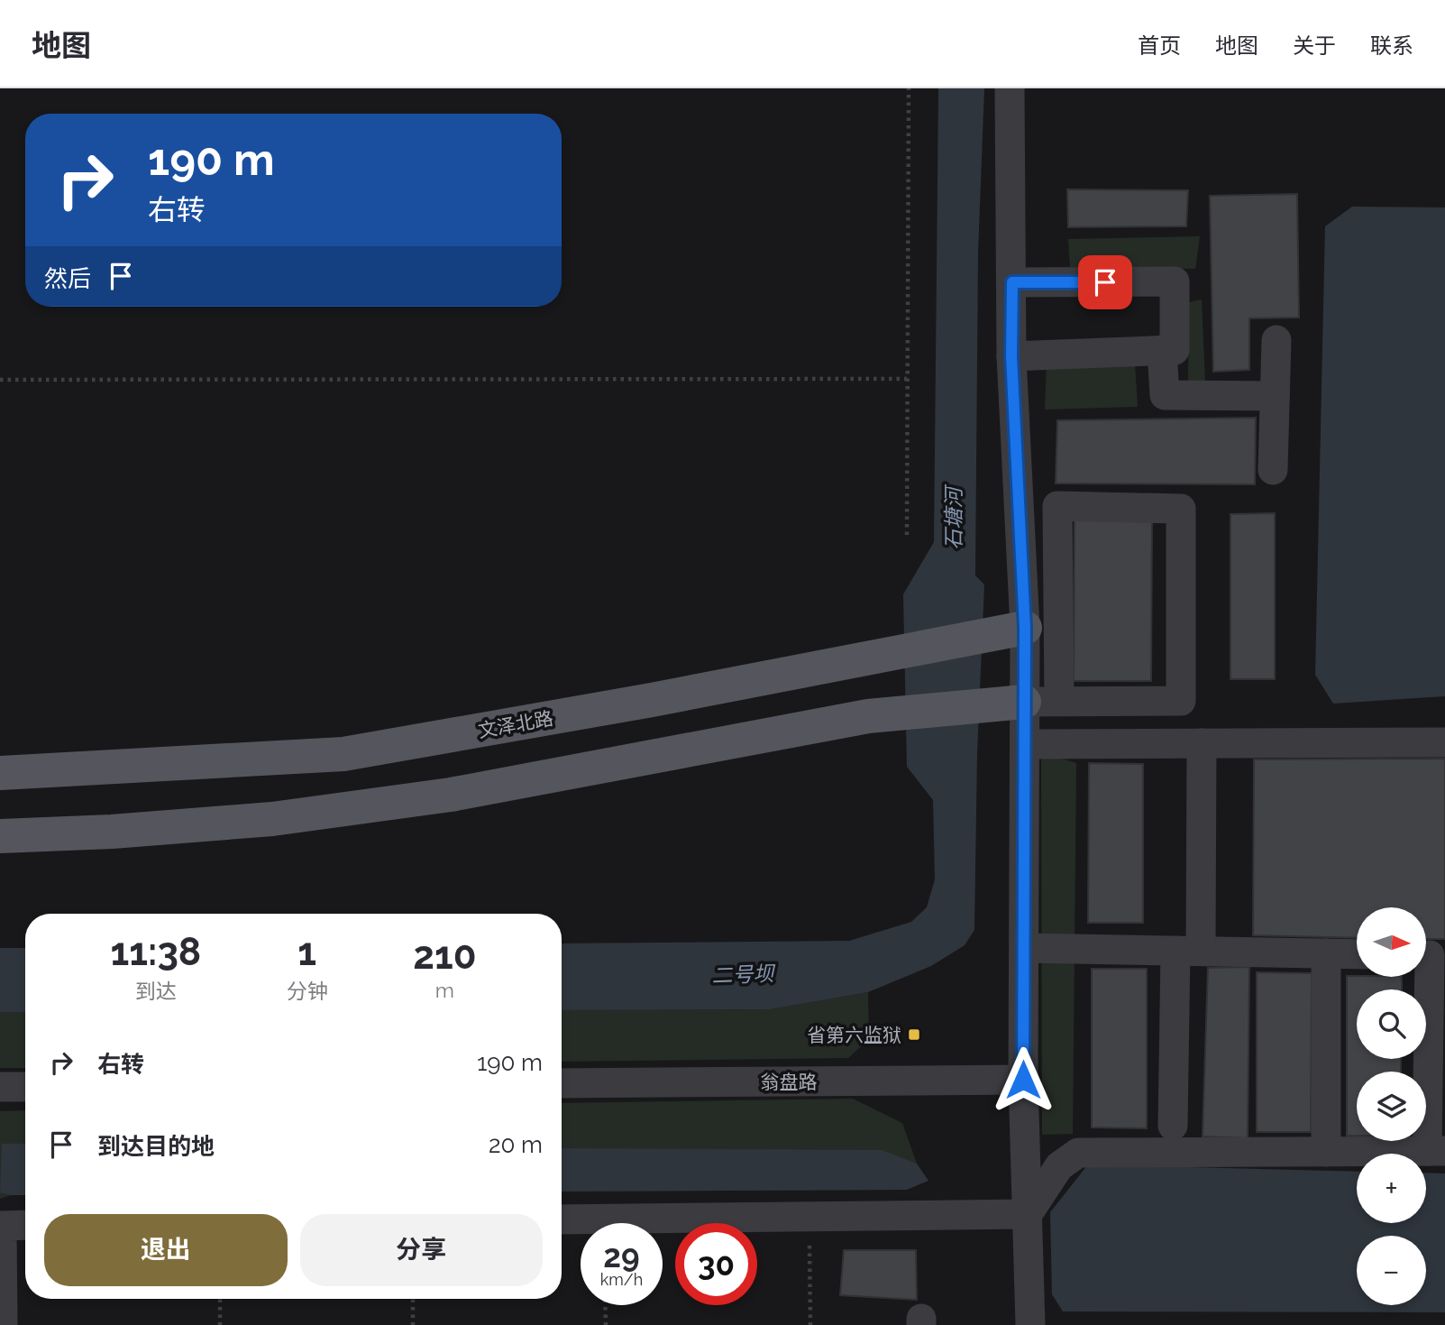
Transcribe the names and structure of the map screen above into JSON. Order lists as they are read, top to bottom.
{
  "streets": {
    "main road": ["文泽北路"],
    "street": ["翁盘路"]
  },
  "water": ["石塘河", "二号坝"],
  "places": {
    "transit": ["省第六监狱"]
  },
  "north": "right",
  "page": {
    "header": "地图",
    "nav": [
      "首页",
      "地图",
      "关于",
      "联系"
    ],
    "turn": ["190 m", "右转"],
    "then": "然后",
    "map_buttons": ["+", "−"],
    "eta": [
      "11:38",
      "到达",
      "1",
      "分钟",
      "210",
      "m"
    ],
    "list": [
      {
        "name": "右转",
        "value": "190 m"
      },
      {
        "name": "到达目的地",
        "value": "20 m"
      }
    ],
    "buttons": ["退出", "分享"],
    "speed": "29 km/h",
    "limit": "30"
  }
}
